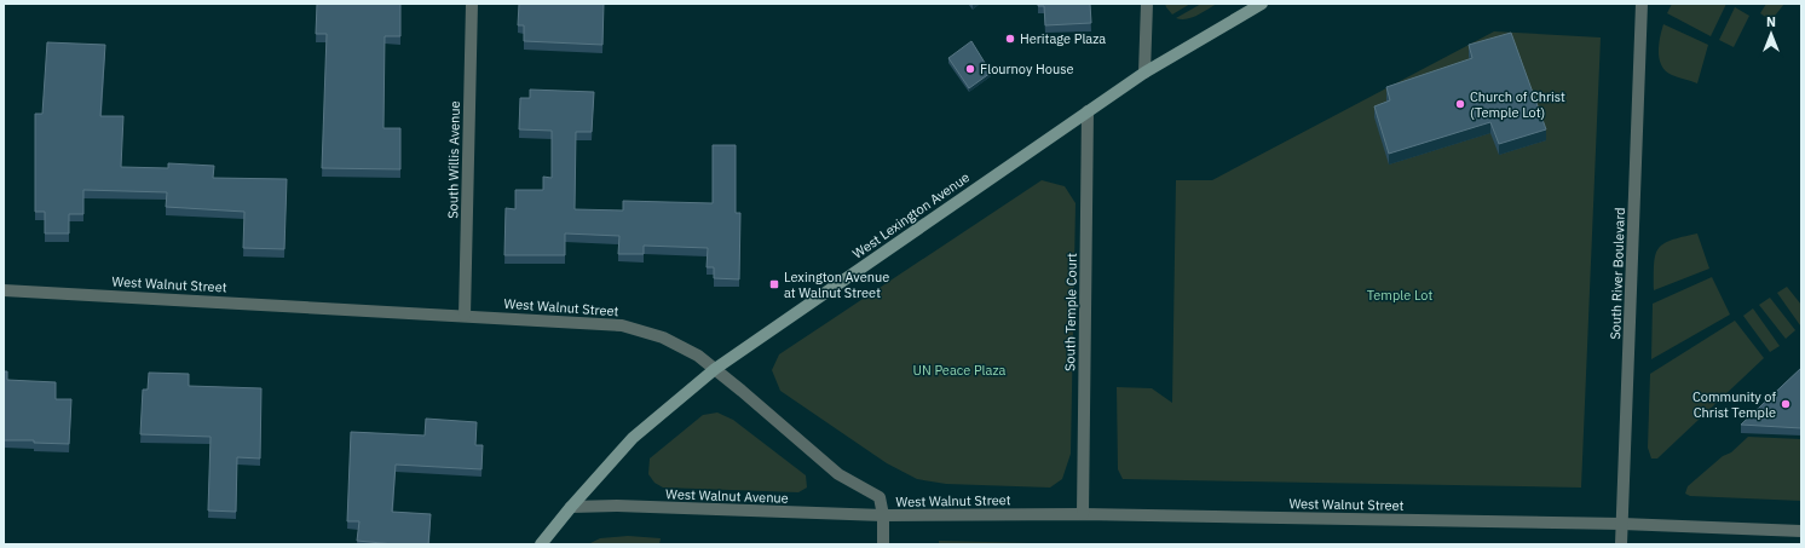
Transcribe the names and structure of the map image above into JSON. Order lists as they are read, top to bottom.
{
  "streets": {
    "main road": ["West Lexington Avenue"],
    "street": [
      "South Willis Avenue",
      "South River Boulevard",
      "West Walnut Street",
      "South Temple Court",
      "West Walnut Avenue"
    ]
  },
  "crossings": [
    ["South Willis Avenue", "West Walnut Street"],
    ["West Lexington Avenue", "West Walnut Street"],
    ["West Lexington Avenue", "South Temple Court"],
    ["West Lexington Avenue", "West Walnut Avenue"],
    ["South River Boulevard", "West Walnut Street"],
    ["West Walnut Street", "South Temple Court"],
    ["West Walnut Street", "West Walnut Avenue"]
  ],
  "parks": ["Temple Lot", "UN Peace Plaza"],
  "places": {
    "other": [
      "Heritage Plaza",
      "Flournoy House",
      "Church of Christ (Temple Lot)",
      "Community of Christ Temple"
    ],
    "transit": ["Lexington Avenue at Walnut Street"]
  },
  "north": "top"
}
